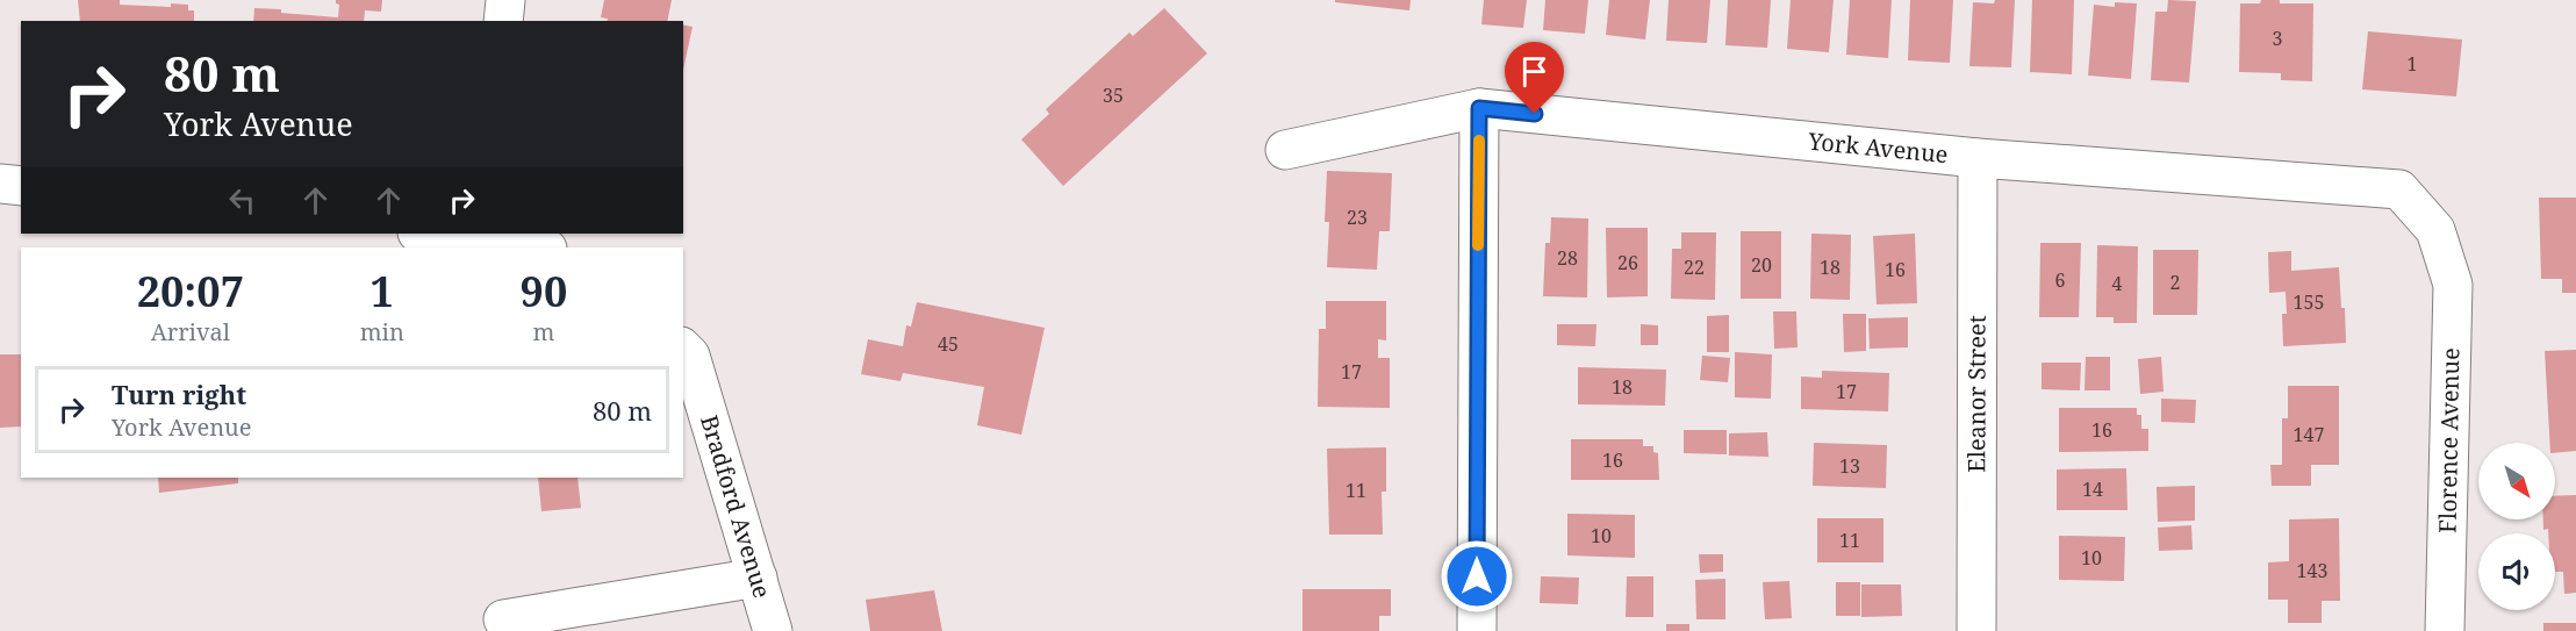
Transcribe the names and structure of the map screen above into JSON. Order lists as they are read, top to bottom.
{
  "streets": {
    "street": [
      "York Avenue",
      "Eleanor Street",
      "Florence Avenue",
      "Bradford Avenue"
    ]
  },
  "crossings": [
    ["York Avenue", "Eleanor Street"],
    ["York Avenue", "Florence Avenue"]
  ],
  "house_numbers": [
    "3",
    "1",
    "35",
    "23",
    "28",
    "26",
    "20",
    "22",
    "18",
    "16",
    "6",
    "2",
    "4",
    "155",
    "45",
    "17",
    "18",
    "17",
    "16",
    "147",
    "16",
    "13",
    "14",
    "11",
    "10",
    "11",
    "10",
    "143"
  ],
  "north": "bottom right",
  "page": {
    "turn": ["80 m", "York Avenue"],
    "eta": [
      "20:07",
      "Arrival",
      "1",
      "min",
      "90",
      "m"
    ],
    "list": [
      {
        "name": "Turn right",
        "note": "York Avenue",
        "value": "80 m"
      }
    ]
  }
}
